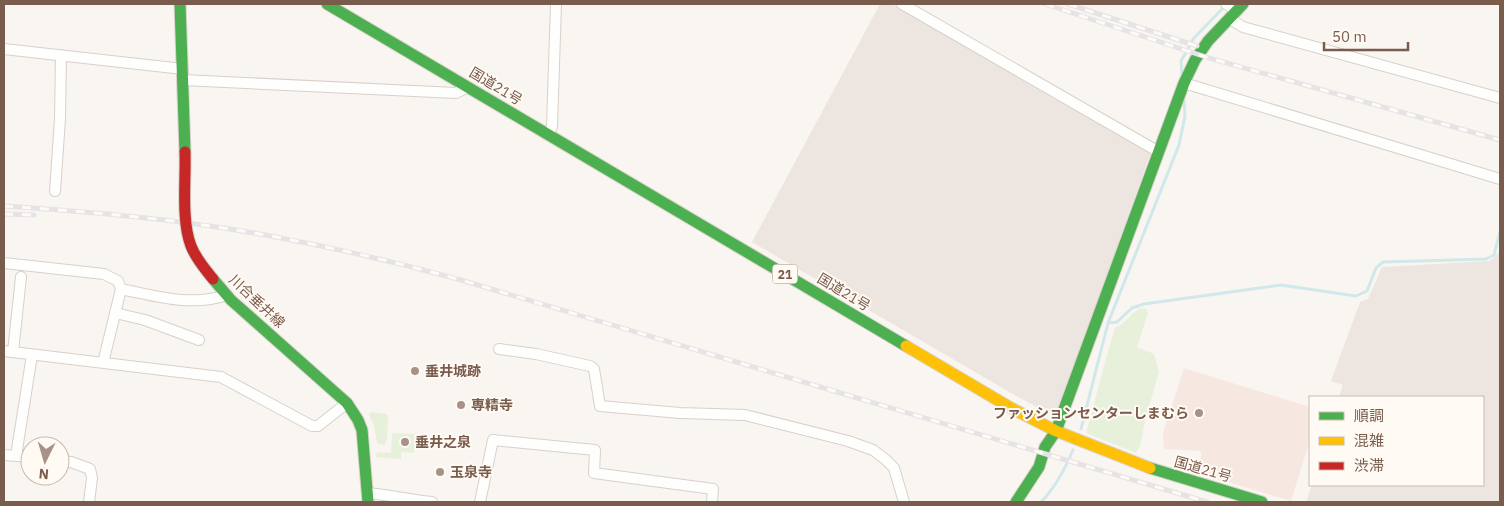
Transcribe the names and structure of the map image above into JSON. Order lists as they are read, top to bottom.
{
  "streets": {
    "main road": ["国道21号", "21", "川合垂井線"]
  },
  "places": [
    "垂井城跡",
    "専精寺",
    "ファッションセンターしまむら",
    "垂井之泉",
    "玉泉寺"
  ],
  "legend": ["順調", "混雑", "渋滞"],
  "scale_bar": "50 m",
  "north": "bottom"
}
